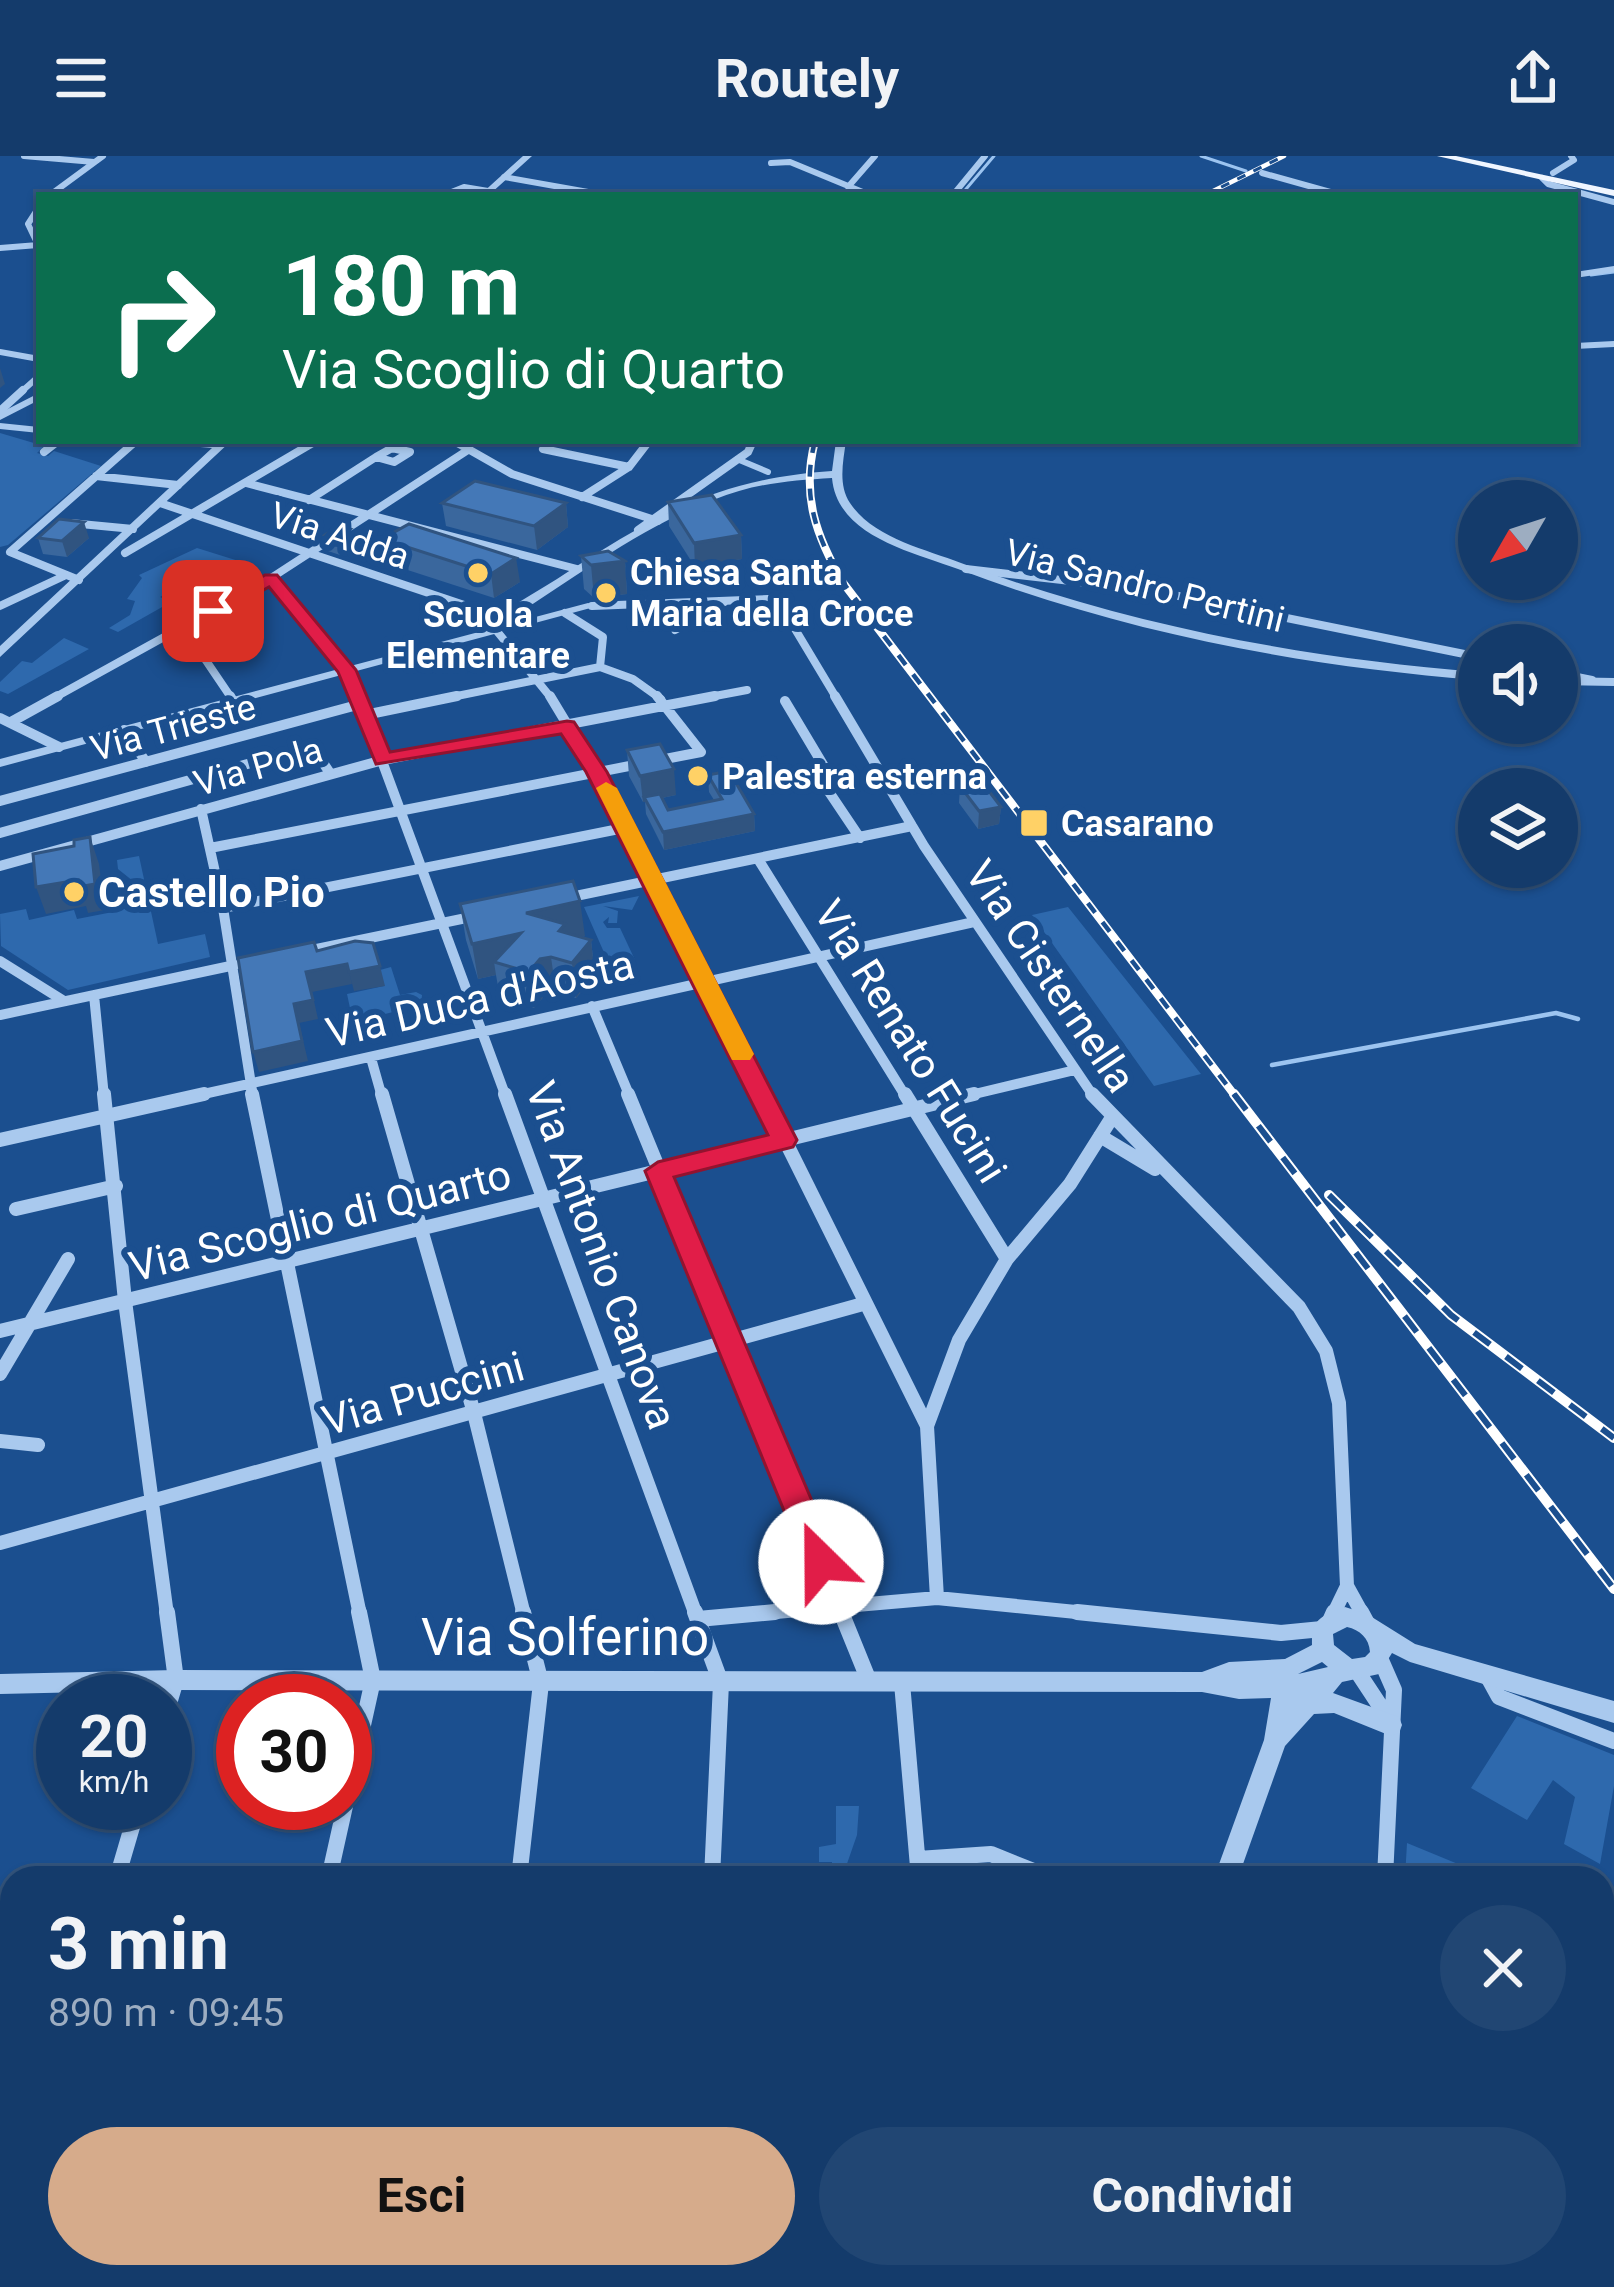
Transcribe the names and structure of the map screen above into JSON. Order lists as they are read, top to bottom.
{
  "streets": {
    "street": [
      "Via Adda",
      "Via Sandro Pertini",
      "Via Trieste",
      "Via Pola",
      "Via Cisternella",
      "Via Duca d'Aosta",
      "Via Renato Fucini",
      "Via Scoglio di Quarto",
      "Via Antonio Canova",
      "Via Puccini",
      "Via Solferino"
    ]
  },
  "crossings": [
    ["Via Trieste", "Via Antonio Canova"],
    ["Via Pola", "Via Antonio Canova"],
    ["Via Cisternella", "Via Duca d'Aosta"],
    ["Via Cisternella", "Via Renato Fucini"],
    ["Via Cisternella", "Via Scoglio di Quarto"],
    ["Via Duca d'Aosta", "Via Renato Fucini"],
    ["Via Duca d'Aosta", "Via Antonio Canova"],
    ["Via Renato Fucini", "Via Scoglio di Quarto"],
    ["Via Scoglio di Quarto", "Via Antonio Canova"],
    ["Via Antonio Canova", "Via Puccini"],
    ["Via Antonio Canova", "Via Solferino"]
  ],
  "places": {
    "other": [
      "Scuola Elementare",
      "Chiesa Santa Maria della Croce",
      "Palestra esterna",
      "Castello Pio"
    ],
    "transit": ["Casarano"]
  },
  "north": "bottom left",
  "page": {
    "header": "Routely",
    "turn": ["180 m", "Via Scoglio di Quarto"],
    "speed": "20 km/h",
    "limit": "30",
    "heading": ["3 min", "890 m · 09:45"],
    "buttons": ["Esci", "Condividi"]
  }
}
